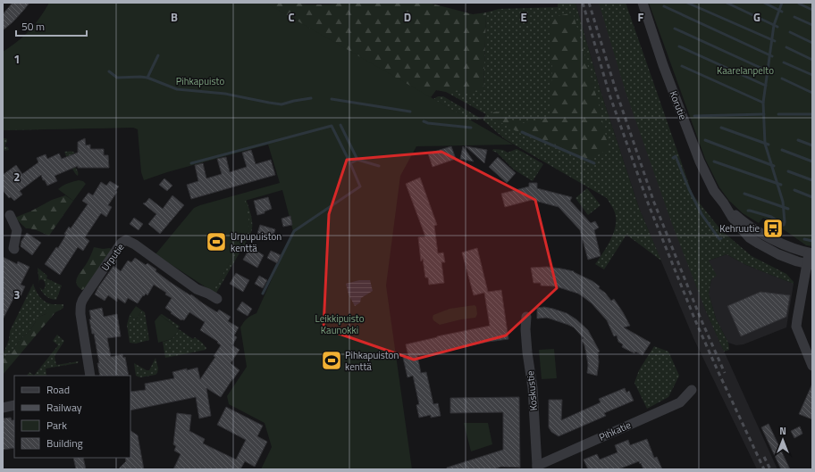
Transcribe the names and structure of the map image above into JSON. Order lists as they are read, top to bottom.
{
  "streets": {
    "street": [
      "Korutie",
      "Urputie",
      "Koskustie",
      "Pihkatie"
    ]
  },
  "crossings": [
    ["Koskustie", "Pihkatie"]
  ],
  "parks": ["Kaarelanpelto", "Pihkapuisto", "Leikkipuisto Kaunokki"],
  "places": {
    "bus stop": ["Kehruutie"],
    "sports": ["Urpupuiston kenttä", "Pihkapuiston kenttä"]
  },
  "legend": [
    "Road",
    "Railway",
    "Park",
    "Building"
  ],
  "scale_bar": "50 m",
  "north": "top",
  "grid": {
    "columns": [
      "B",
      "C",
      "D",
      "E",
      "F",
      "G"
    ],
    "rows": ["1", "2", "3"]
  }
}
